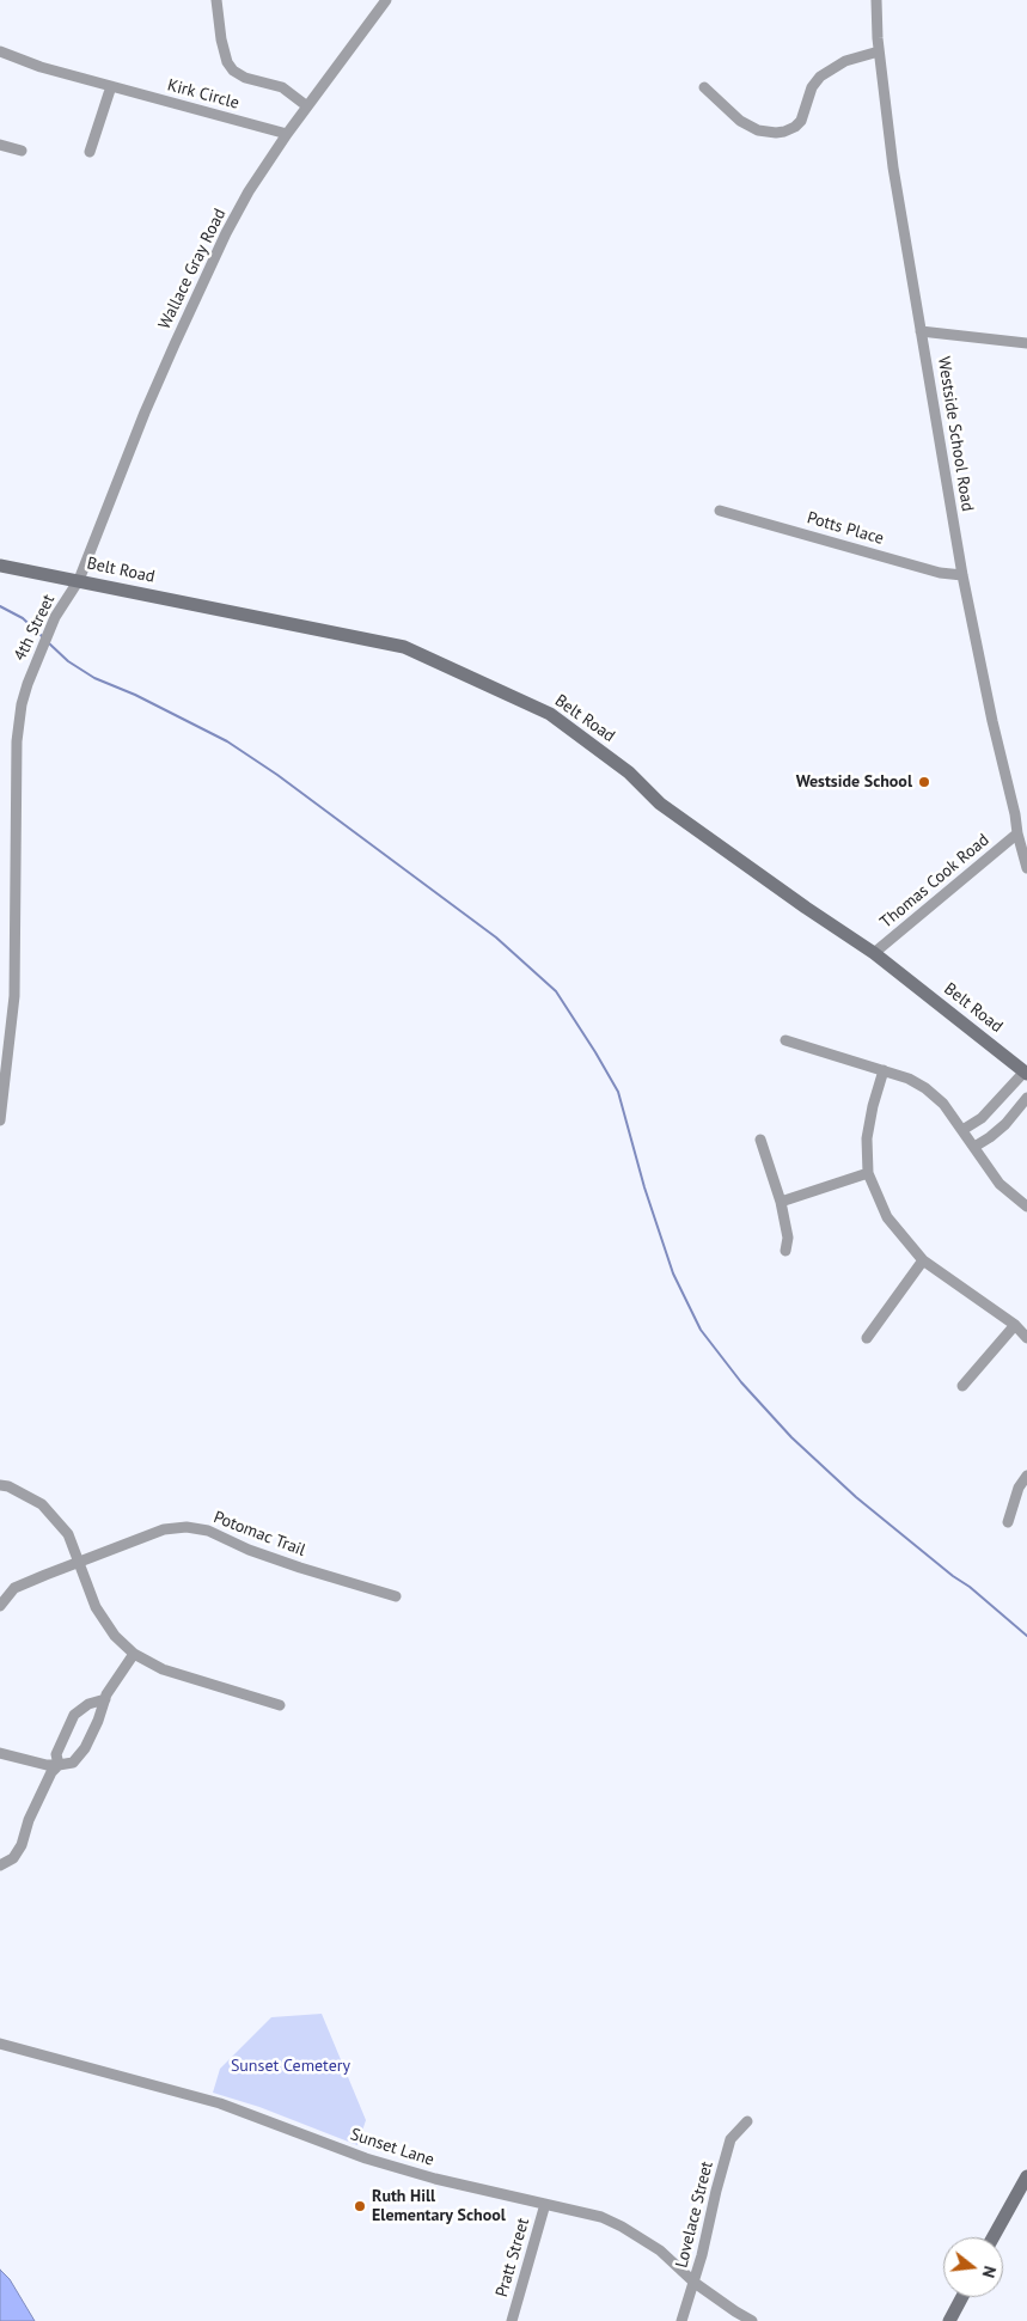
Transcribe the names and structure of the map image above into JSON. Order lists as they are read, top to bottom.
{
  "streets": {
    "street": [
      "Kirk Circle",
      "Wallace Gray Road",
      "Westside School Road",
      "Potts Place",
      "Belt Road",
      "4th Street",
      "Thomas Cook Road",
      "Potomac Trail",
      "Sunset Lane",
      "Lovelace Street",
      "Pratt Street"
    ]
  },
  "crossings": [
    ["Kirk Circle", "Wallace Gray Road"],
    ["Wallace Gray Road", "Belt Road"],
    ["Wallace Gray Road", "4th Street"],
    ["Westside School Road", "Potts Place"],
    ["Westside School Road", "Thomas Cook Road"],
    ["Belt Road", "4th Street"],
    ["Belt Road", "Thomas Cook Road"],
    ["Sunset Lane", "Lovelace Street"],
    ["Sunset Lane", "Pratt Street"]
  ],
  "parks": ["Sunset Cemetery"],
  "places": ["Westside School", "Ruth Hill Elementary School"],
  "north": "right"
}
